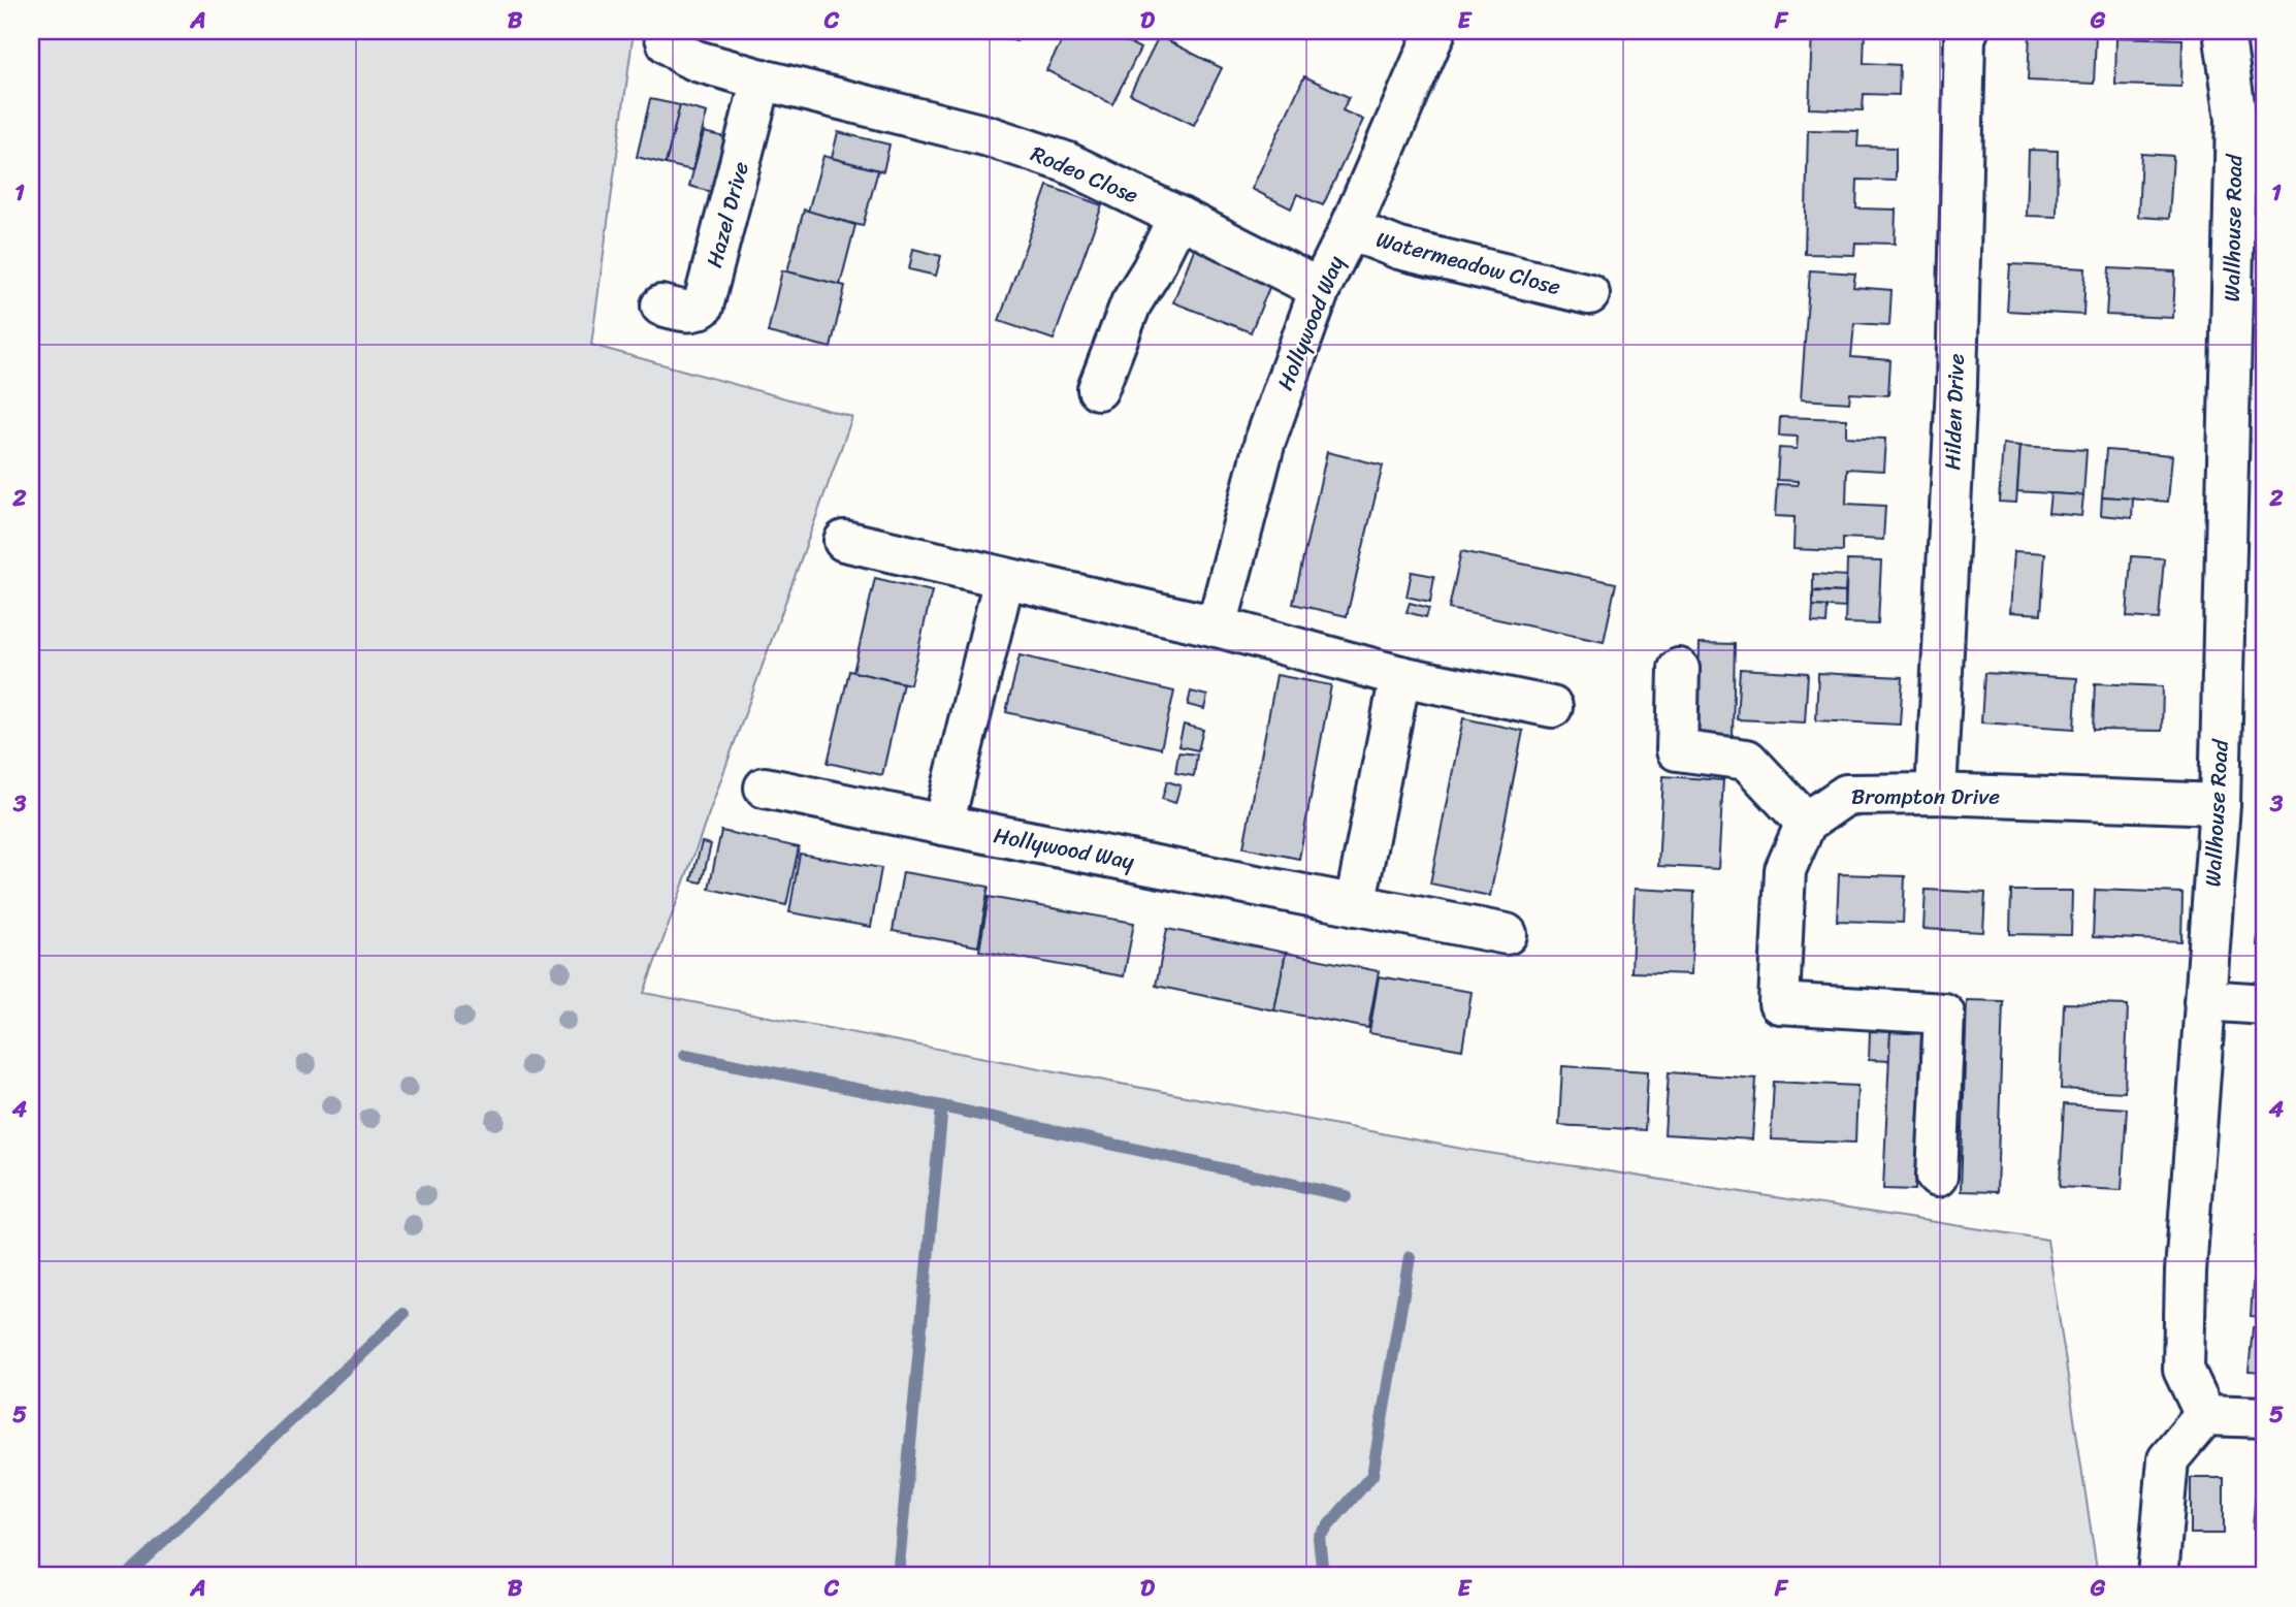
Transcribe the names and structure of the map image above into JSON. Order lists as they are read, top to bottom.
{
  "streets": {
    "street": [
      "Rodeo Close",
      "Hazel Drive",
      "Wallhouse Road",
      "Watermeadow Close",
      "Hollywood Way",
      "Hilden Drive",
      "Brompton Drive"
    ]
  },
  "crossings": [
    ["Rodeo Close", "Hazel Drive"],
    ["Rodeo Close", "Hollywood Way"],
    ["Wallhouse Road", "Brompton Drive"],
    ["Watermeadow Close", "Hollywood Way"],
    ["Hilden Drive", "Brompton Drive"]
  ],
  "grid": {
    "columns": [
      "A",
      "B",
      "C",
      "D",
      "E",
      "F",
      "G"
    ],
    "rows": [
      "1",
      "2",
      "3",
      "4",
      "5"
    ]
  }
}
